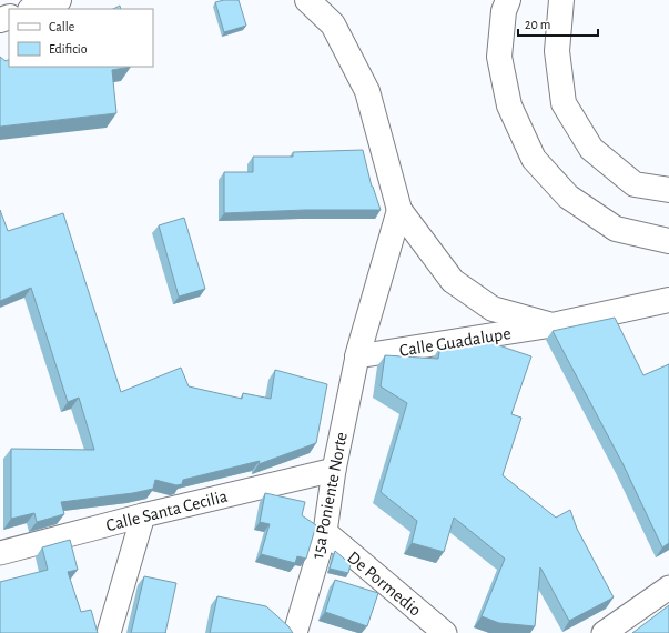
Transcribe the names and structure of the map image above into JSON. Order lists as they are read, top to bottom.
{
  "streets": {
    "street": [
      "Calle Guadalupe",
      "15a Poniente Norte",
      "Calle Santa Cecilia",
      "De Pormedio"
    ]
  },
  "crossings": [
    ["Calle Guadalupe", "15a Poniente Norte"],
    ["15a Poniente Norte", "Calle Santa Cecilia"],
    ["15a Poniente Norte", "De Pormedio"]
  ],
  "legend": ["Calle", "Edificio"],
  "scale_bar": "20 m"
}
